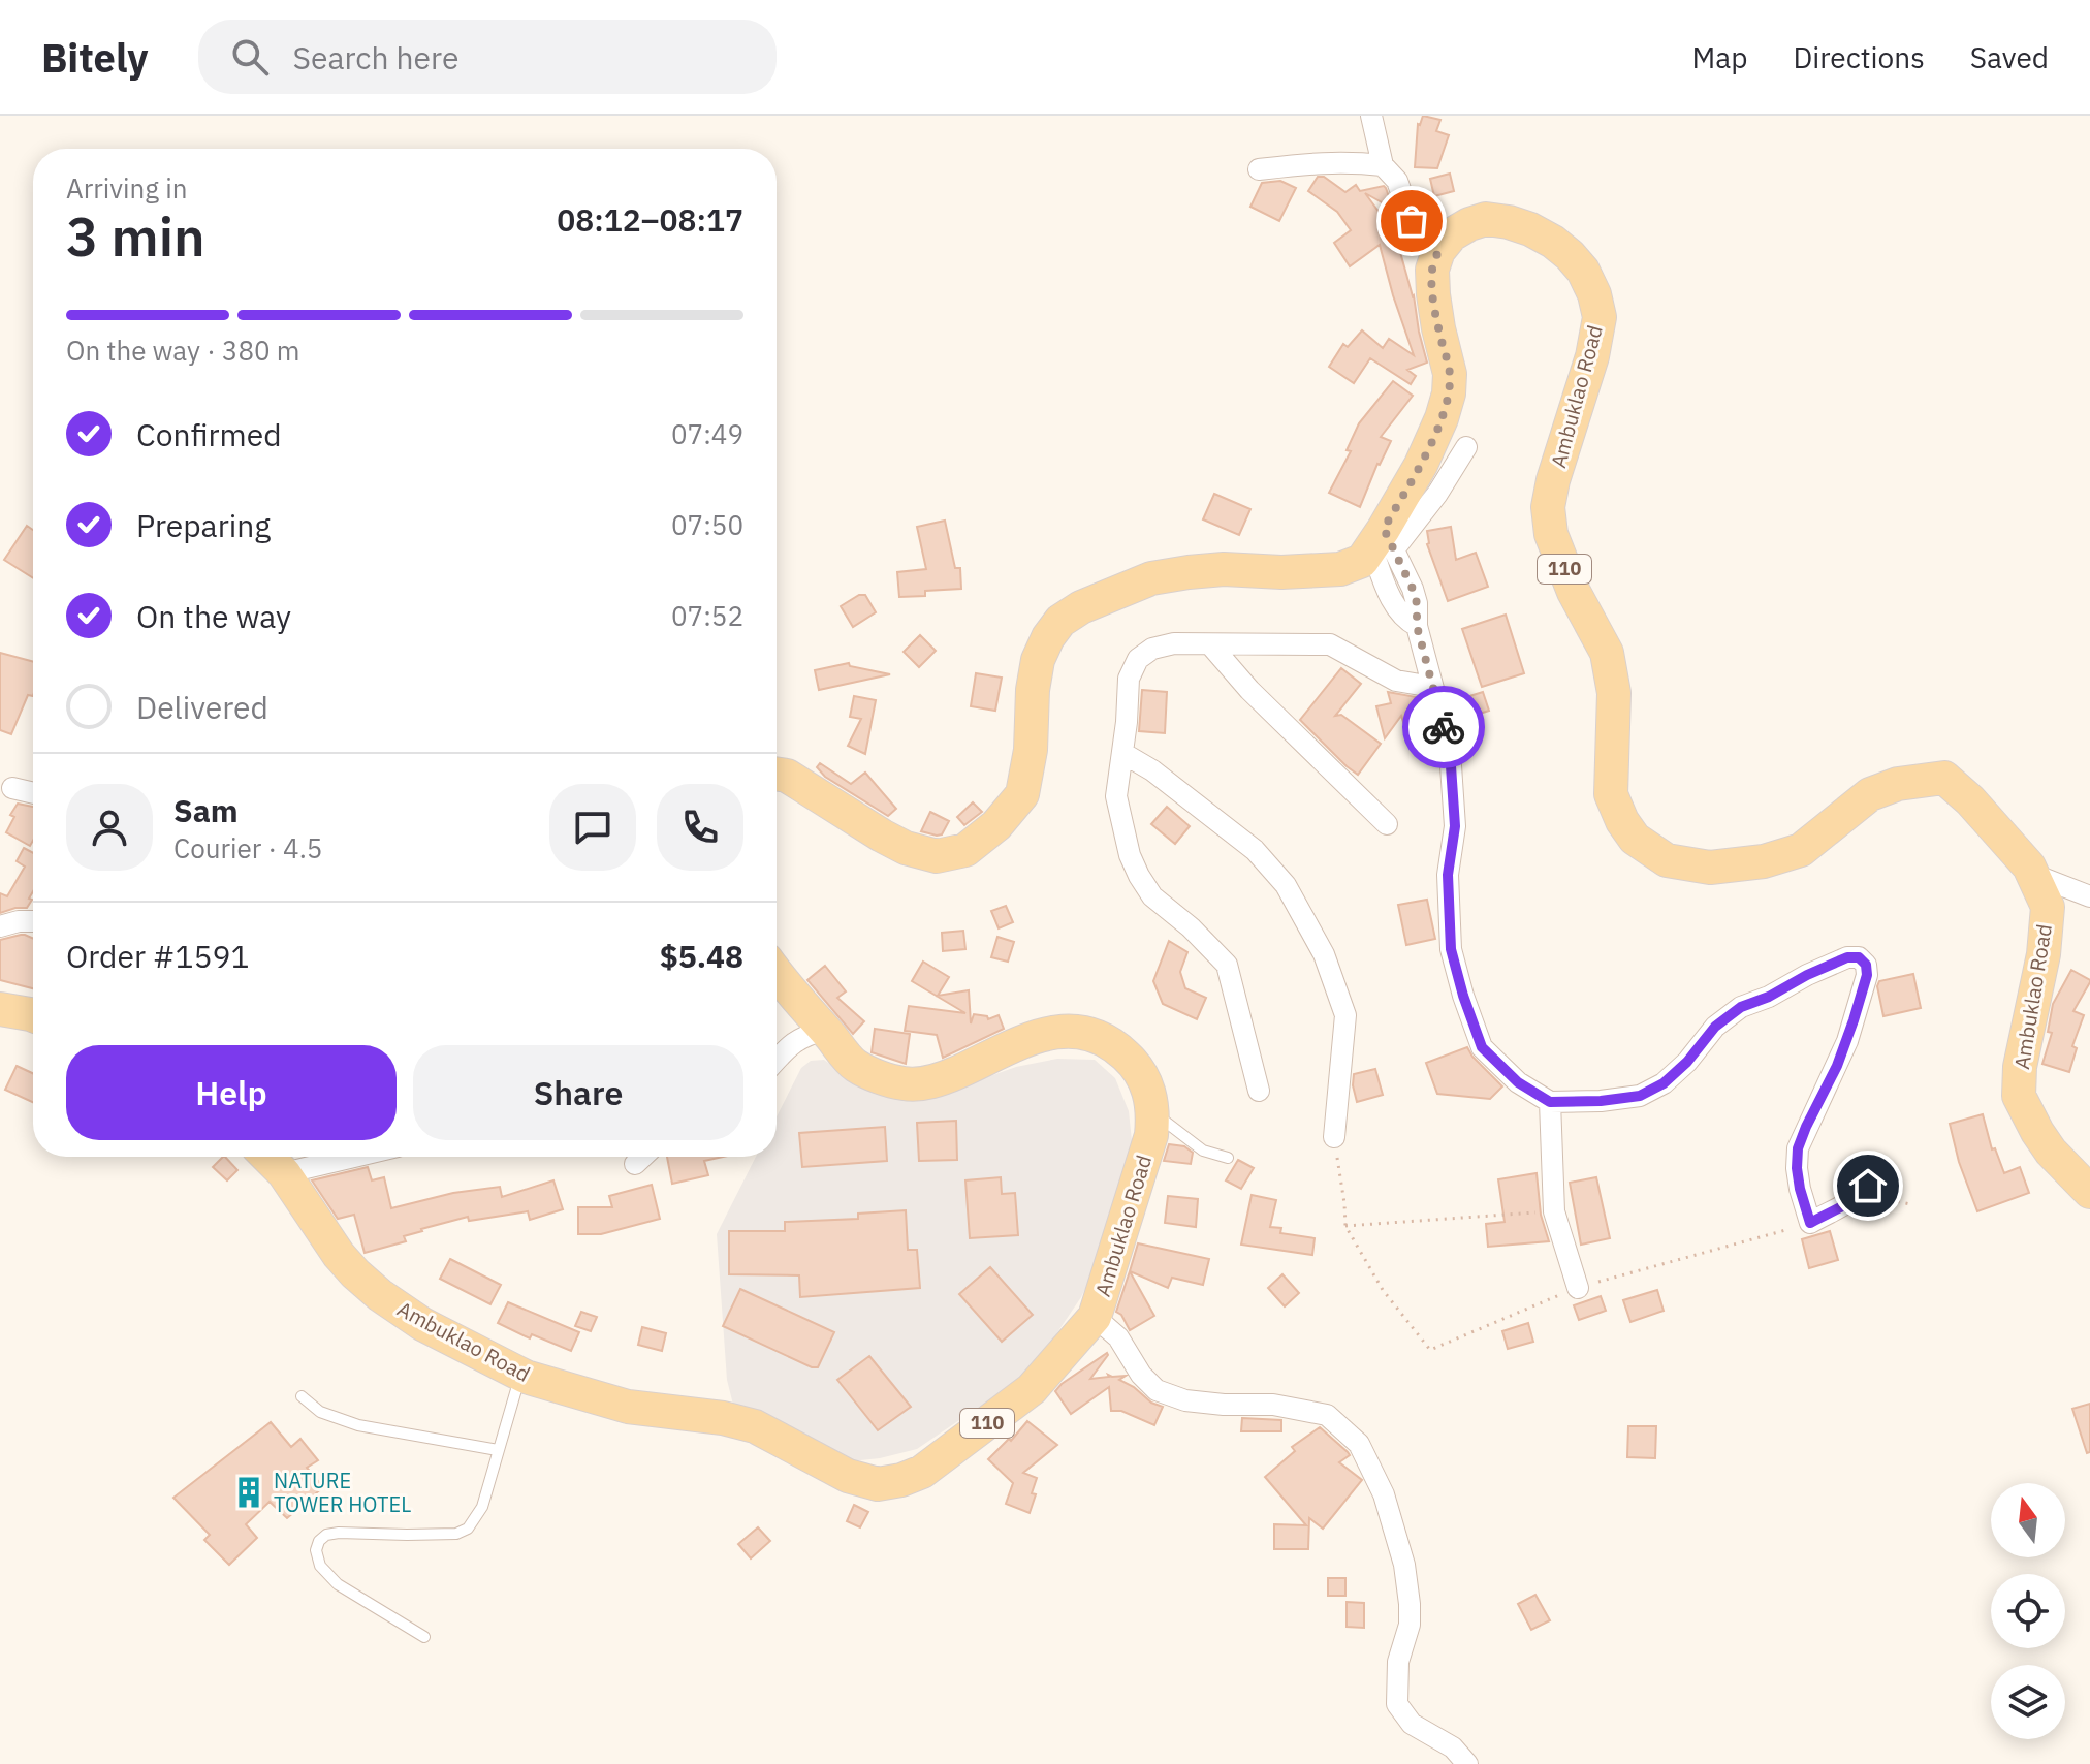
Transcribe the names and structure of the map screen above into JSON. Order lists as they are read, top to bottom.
{
  "streets": {
    "main road": ["Ambuklao Road", "110"]
  },
  "places": {
    "building": ["NATURE TOWER HOTEL"]
  },
  "north": "top",
  "page": {
    "header": "Bitely",
    "search": "Search here",
    "nav": ["Map", "Directions", "Saved"],
    "heading": ["3 min", "Arriving in", "08:12–08:17"],
    "panel": [
      "Sam",
      "Courier · 4.5",
      "Order #1591",
      "$5.48"
    ],
    "bar": "On the way · 380 m",
    "list": [
      ["Confirmed", "07:49"],
      ["Preparing", "07:50"],
      ["On the way", "07:52"],
      "Delivered"
    ],
    "buttons": ["Help", "Share"]
  }
}
